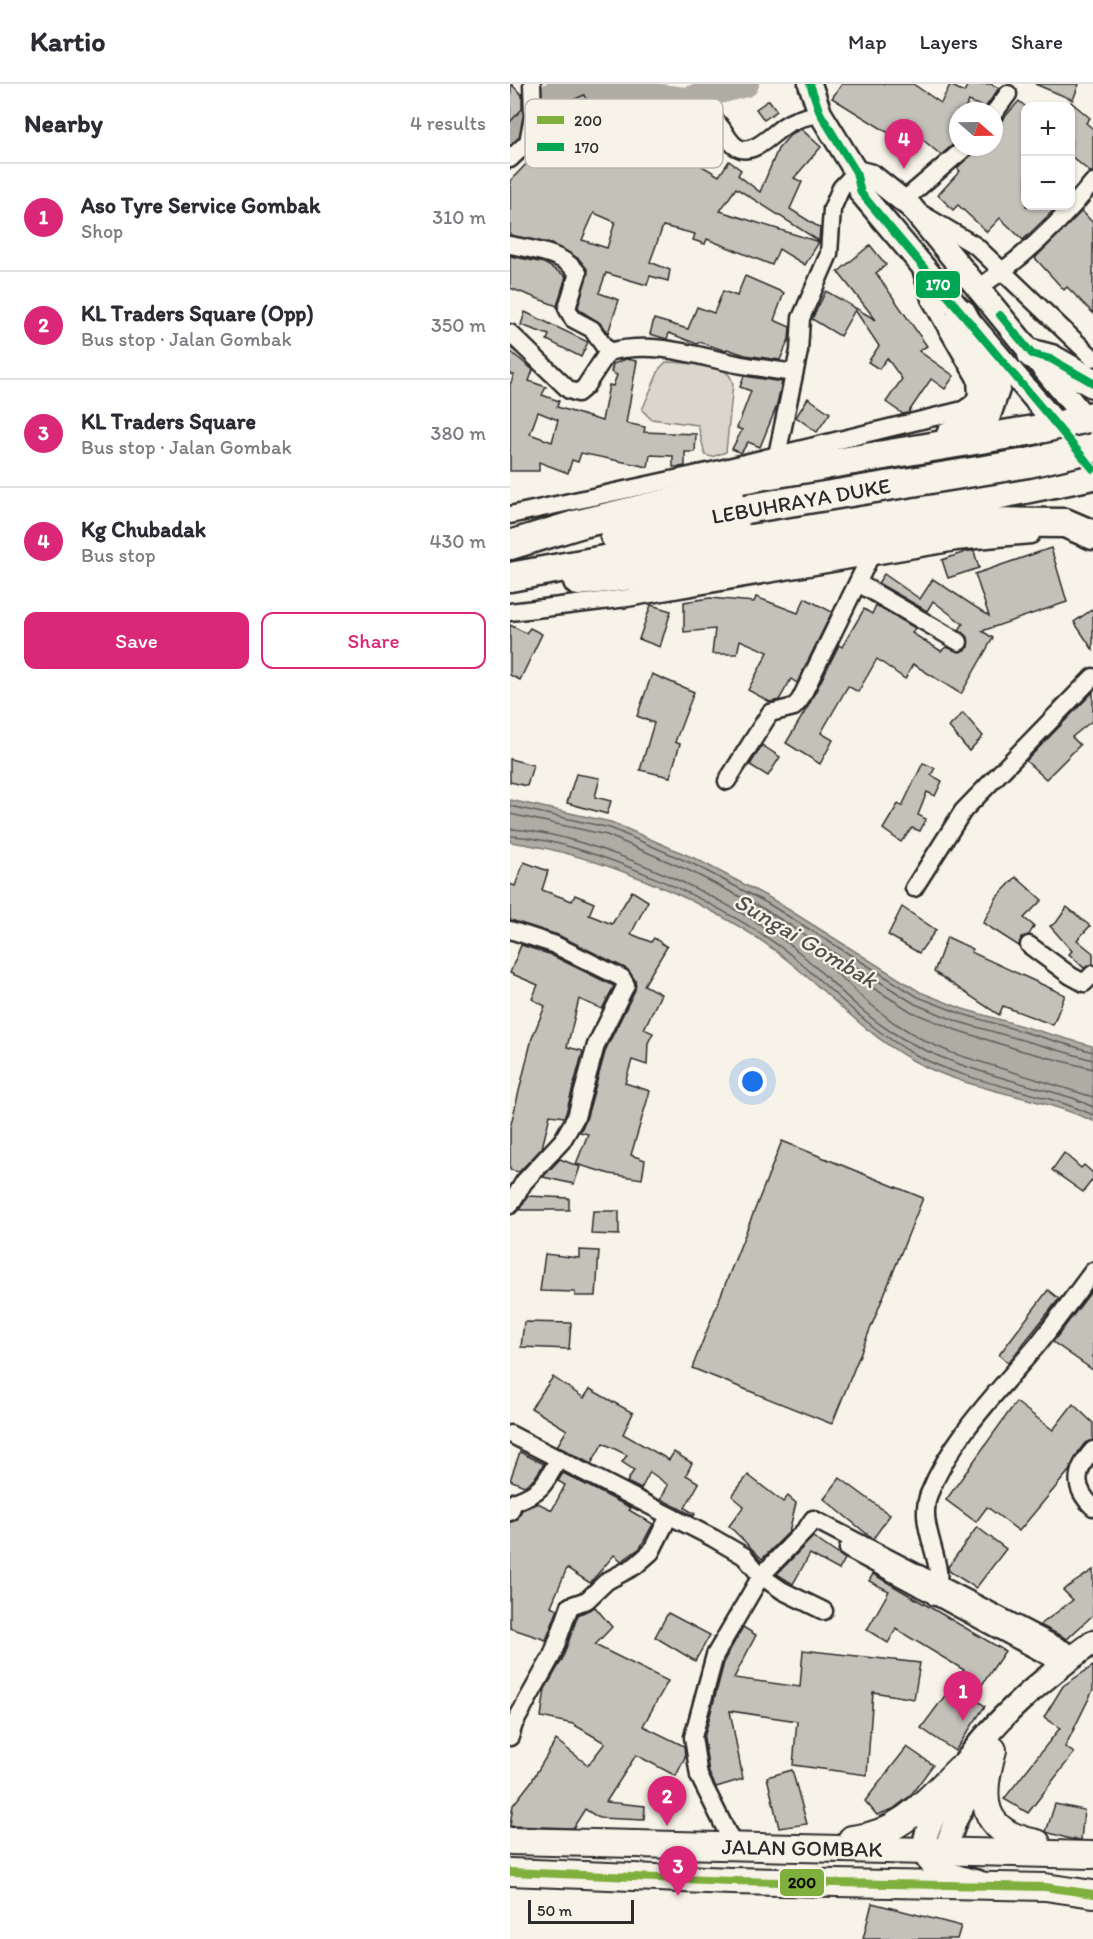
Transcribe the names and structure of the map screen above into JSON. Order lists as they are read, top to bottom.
{
  "streets": {
    "highway": ["LEBUHRAYA DUKE"],
    "main road": ["JALAN GOMBAK"]
  },
  "water": ["Sungai Gombak"],
  "lines": ["transit line 170", "transit line 200"],
  "legend": ["200", "170"],
  "scale_bar": "50 m",
  "north": "right",
  "page": {
    "header": "Kartio",
    "nav": ["Map", "Layers", "Share"],
    "heading": ["Nearby", "4 results"],
    "map_buttons": ["+", "−"],
    "pins": [
      "4",
      "1",
      "2",
      "3"
    ],
    "list": [
      {
        "mark": "1",
        "name": "Aso Tyre Service Gombak",
        "note": "Shop",
        "value": "310 m"
      },
      {
        "mark": "2",
        "name": "KL Traders Square (Opp)",
        "note": "Bus stop · Jalan Gombak",
        "value": "350 m"
      },
      {
        "mark": "3",
        "name": "KL Traders Square",
        "note": "Bus stop · Jalan Gombak",
        "value": "380 m"
      },
      {
        "mark": "4",
        "name": "Kg Chubadak",
        "note": "Bus stop",
        "value": "430 m"
      }
    ],
    "buttons": ["Save", "Share"],
    "scale": "50 m"
  }
}
